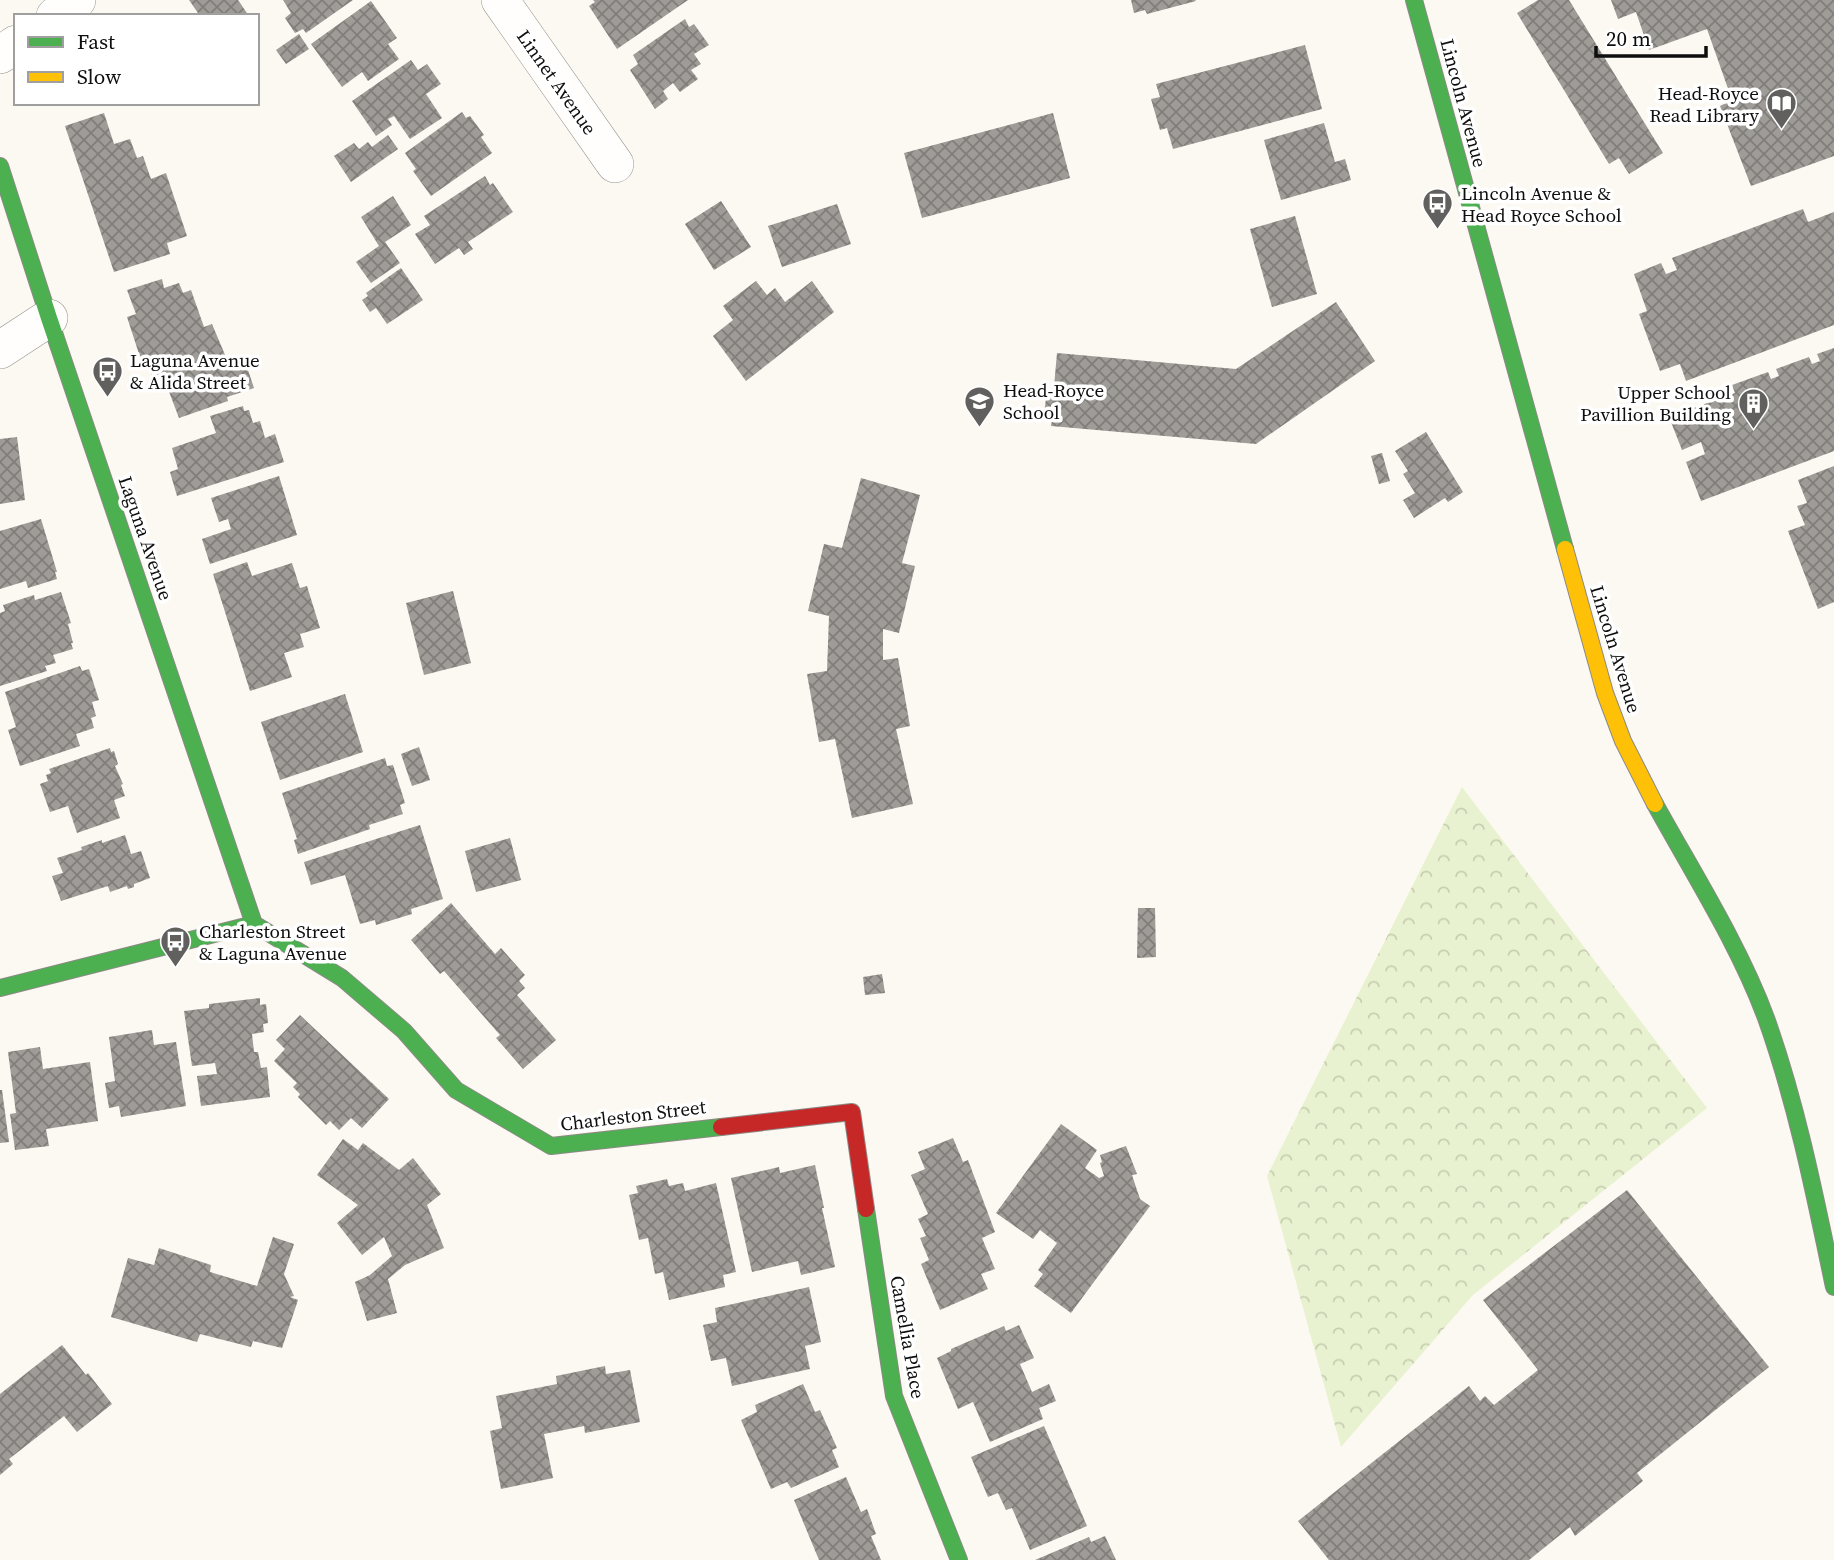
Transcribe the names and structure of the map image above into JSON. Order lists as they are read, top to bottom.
{
  "streets": {
    "street": [
      "Linnet Avenue",
      "Lincoln Avenue",
      "Laguna Avenue",
      "Charleston Street",
      "Camellia Place"
    ]
  },
  "crossings": [
    ["Laguna Avenue", "Charleston Street"],
    ["Charleston Street", "Camellia Place"]
  ],
  "places": {
    "library": ["Head-Royce Read Library"],
    "bus stop": ["Lincoln Avenue & Head Royce School", "Laguna Avenue & Alida Street", "Charleston Street & Laguna Avenue"],
    "school or university": ["Head-Royce School"],
    "building": ["Upper School Pavillion Building"]
  },
  "legend": ["Fast", "Slow"],
  "scale_bar": "20 m"
}
